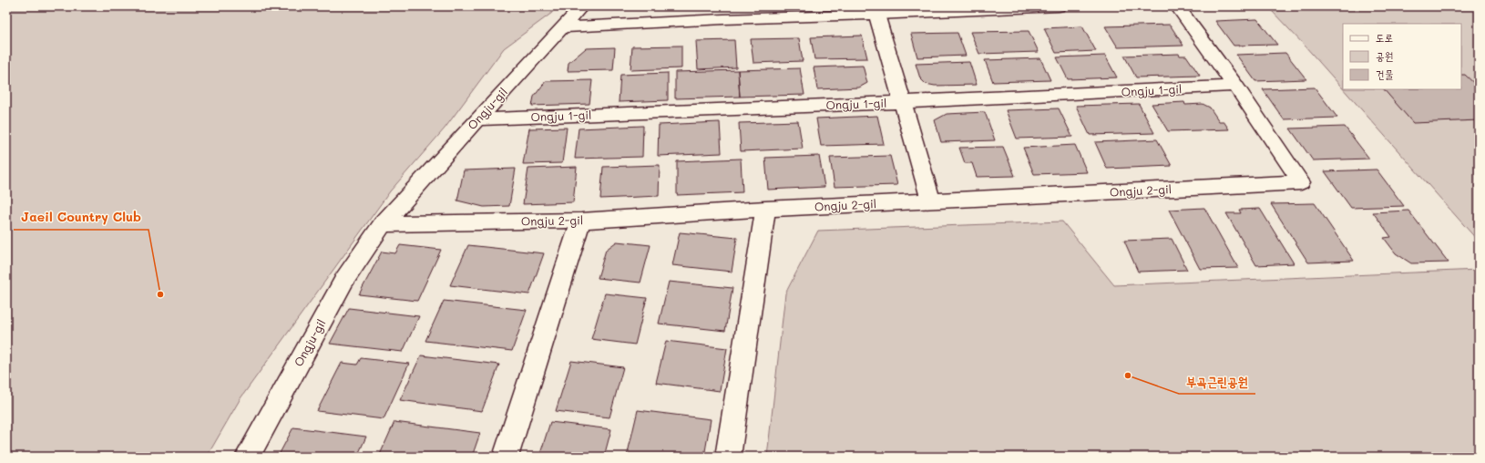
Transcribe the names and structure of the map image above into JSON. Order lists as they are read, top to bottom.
{
  "streets": {
    "street": ["Ongju 1-gil", "Ongju-gil", "Ongju 2-gil"]
  },
  "crossings": [
    ["Ongju 1-gil", "Ongju-gil"],
    ["Ongju 1-gil", "Ongju 2-gil"],
    ["Ongju-gil", "Ongju 2-gil"]
  ],
  "places": ["Jaeil Country Club", "부곡근린공원"],
  "legend": ["도로", "공원", "건물"]
}
